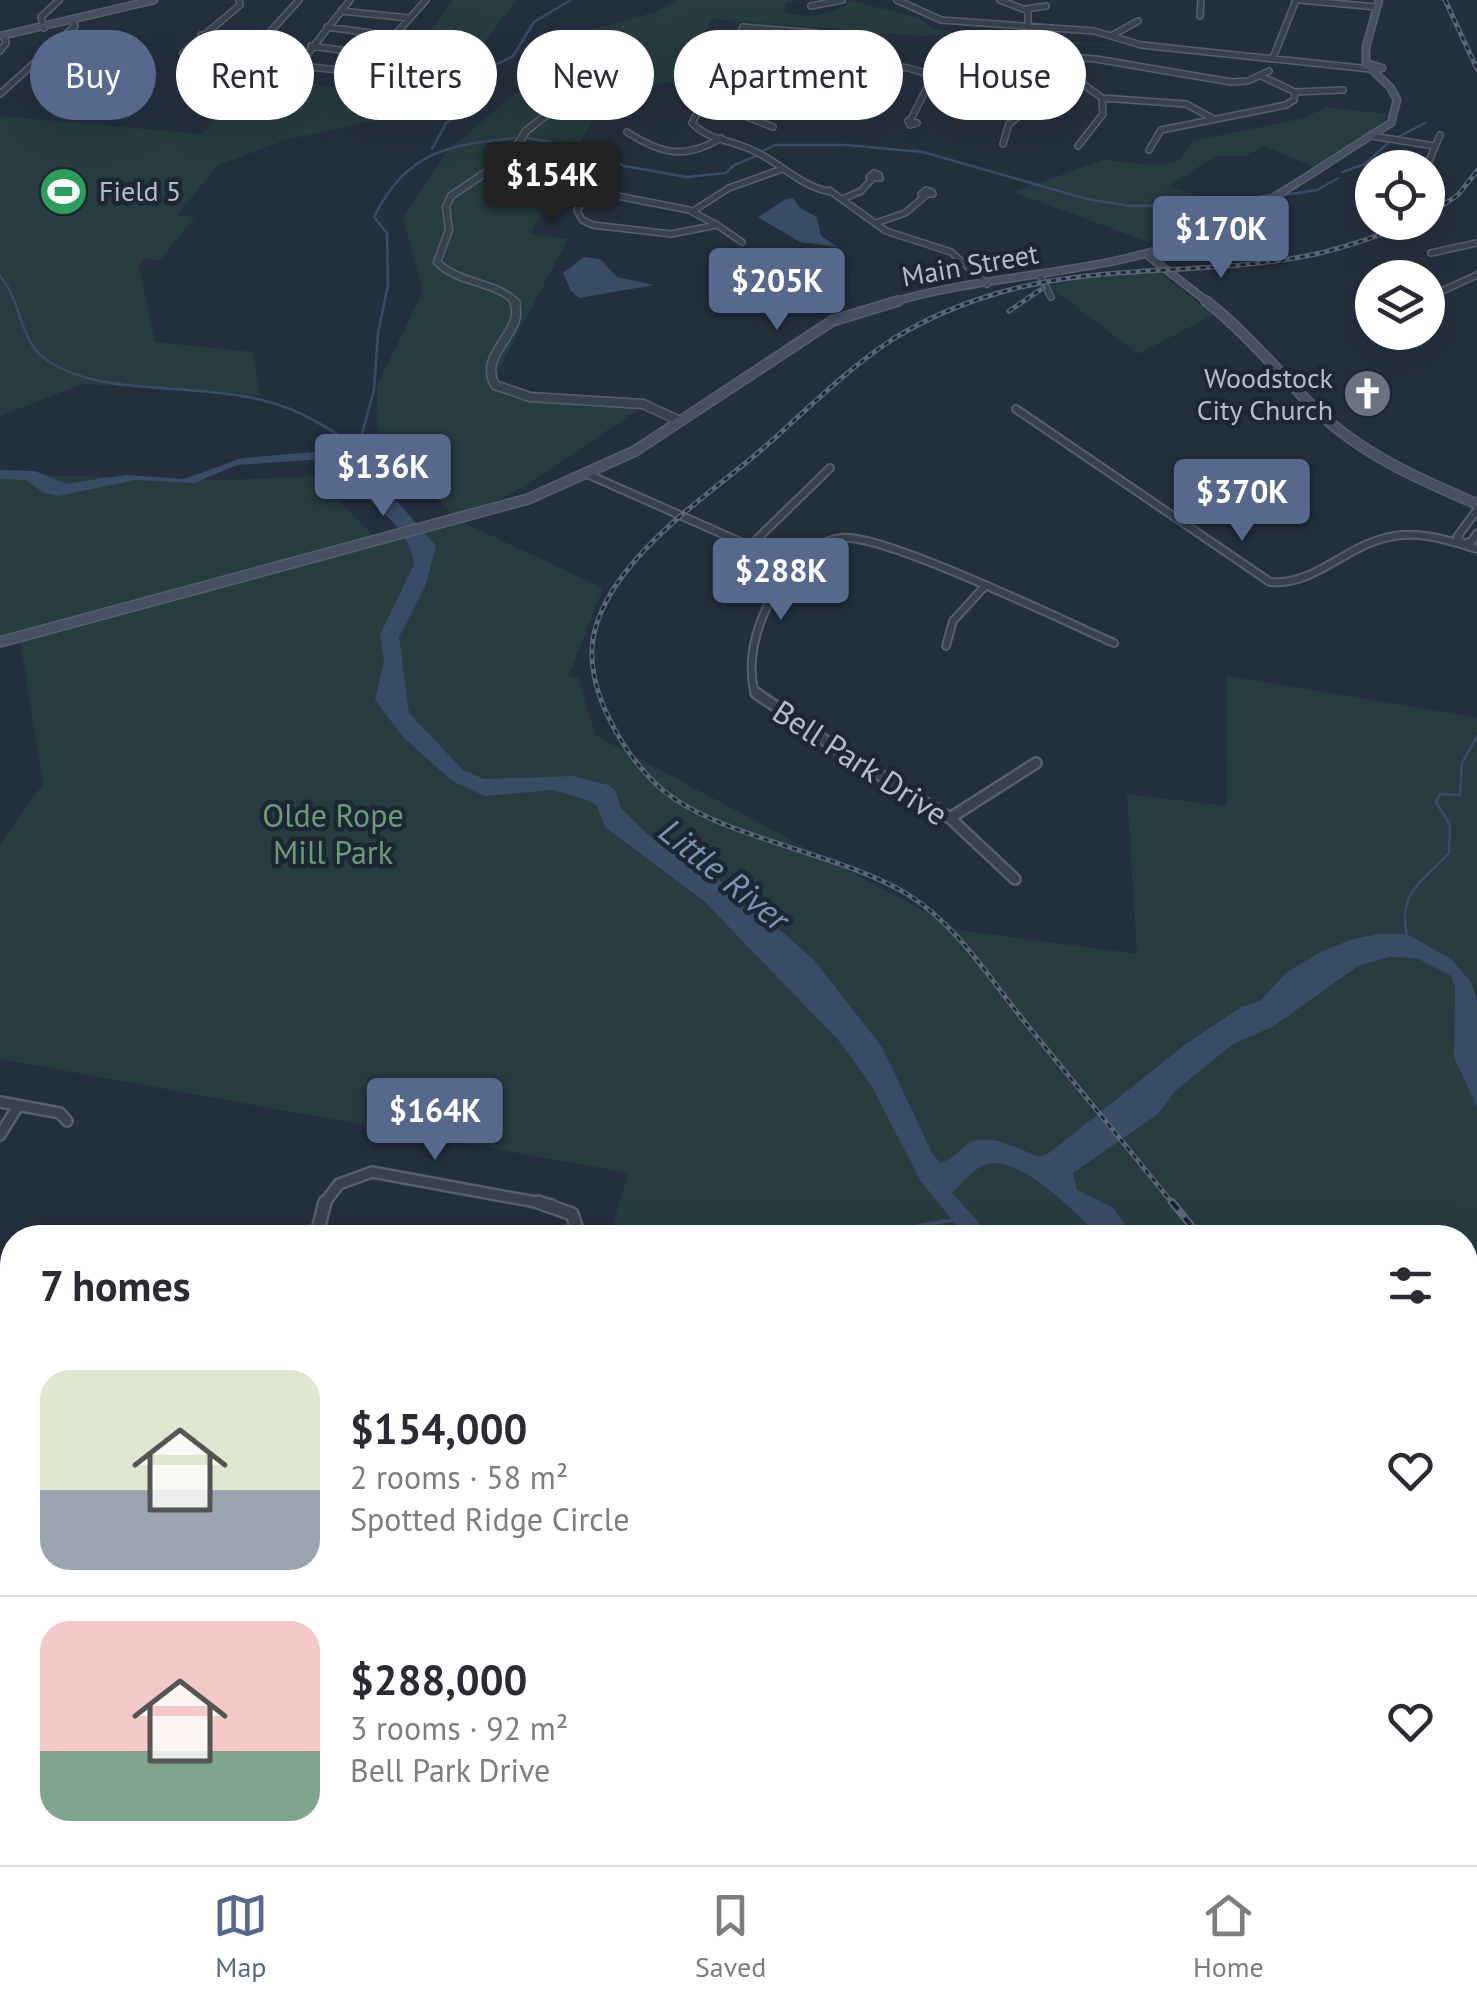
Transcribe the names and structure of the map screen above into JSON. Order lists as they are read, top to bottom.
{
  "streets": {
    "main road": ["Main Street"],
    "street": ["Bell Park Drive"]
  },
  "water": ["Little River"],
  "parks": ["Olde Rope Mill Park"],
  "places": {
    "sports": ["Field 5"],
    "church": ["Woodstock City Church"]
  },
  "page": {
    "chip": [
      "Buy",
      "Rent",
      "Filters",
      "New",
      "Apartment",
      "House"
    ],
    "price": [
      "$154K",
      "$170K",
      "$205K",
      "$136K",
      "$370K",
      "$288K",
      "$164K"
    ],
    "heading": "7 homes",
    "list": [
      {
        "name": "$154,000",
        "note": "2 rooms · 58 m² · Spotted Ridge Circle"
      },
      {
        "name": "$288,000",
        "note": "3 rooms · 92 m² · Bell Park Drive"
      }
    ],
    "tabs": ["Map", "Saved", "Home"]
  }
}
